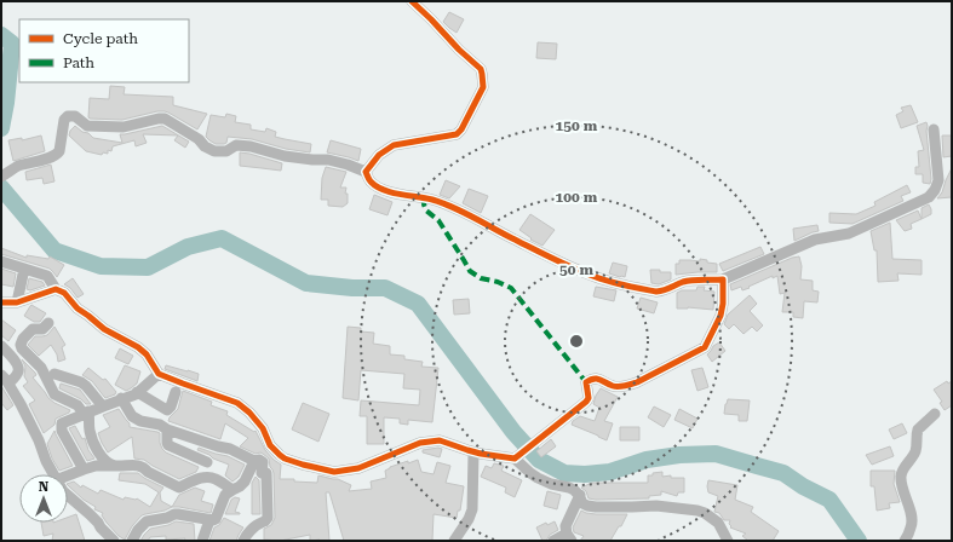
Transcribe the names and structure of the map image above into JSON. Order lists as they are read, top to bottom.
{
  "legend": ["Cycle path", "Path"],
  "north": "top",
  "rings": ["150 m", "100 m", "50 m"]
}
